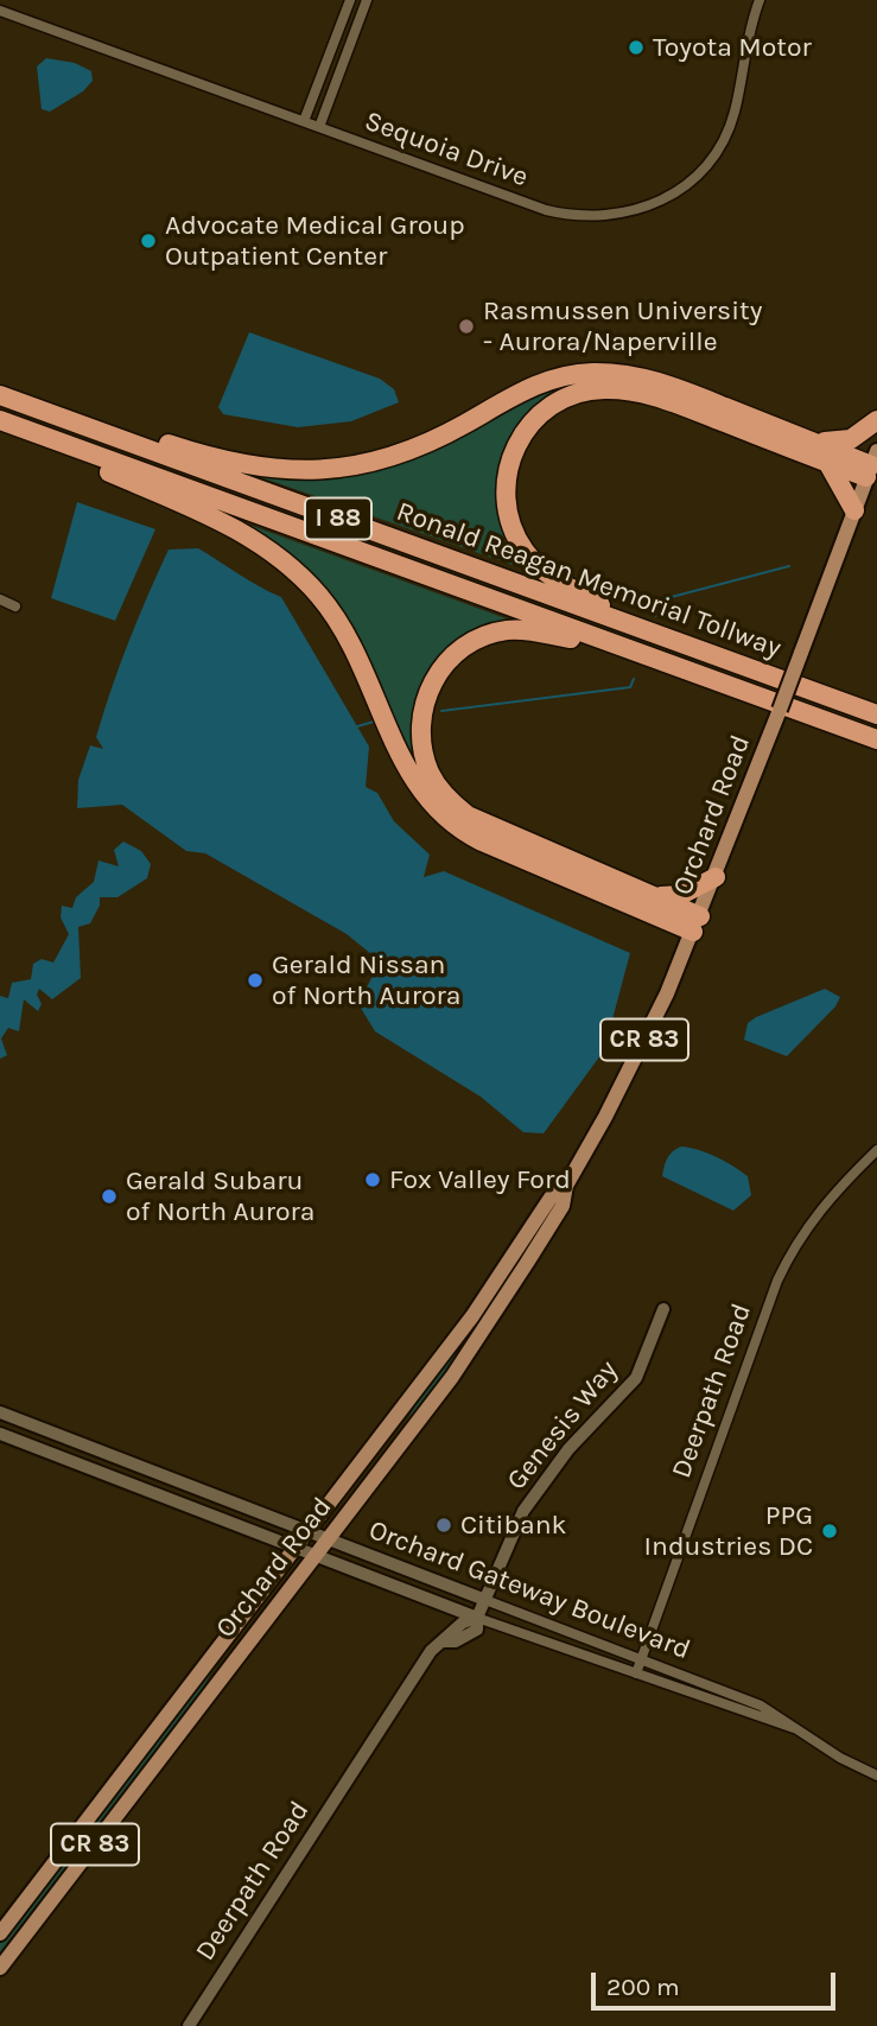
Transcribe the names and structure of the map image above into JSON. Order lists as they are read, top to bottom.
{
  "streets": {
    "highway": ["I 88", "Ronald Reagan Memorial Tollway"],
    "main road": ["Orchard Road", "CR 83"],
    "street": [
      "Sequoia Drive",
      "Deerpath Road",
      "Genesis Way",
      "Orchard Gateway Boulevard"
    ]
  },
  "crossings": [
    ["Orchard Road", "Orchard Gateway Boulevard"],
    ["Deerpath Road", "Genesis Way"],
    ["Deerpath Road", "Orchard Gateway Boulevard"],
    ["Genesis Way", "Orchard Gateway Boulevard"]
  ],
  "places": [
    "Toyota Motor",
    "Advocate Medical Group Outpatient Center",
    "Rasmussen University - Aurora/Naperville",
    "Gerald Nissan of North Aurora",
    "Fox Valley Ford",
    "Gerald Subaru of North Aurora",
    "Citibank",
    "PPG Industries DC"
  ],
  "scale_bar": "200 m"
}
